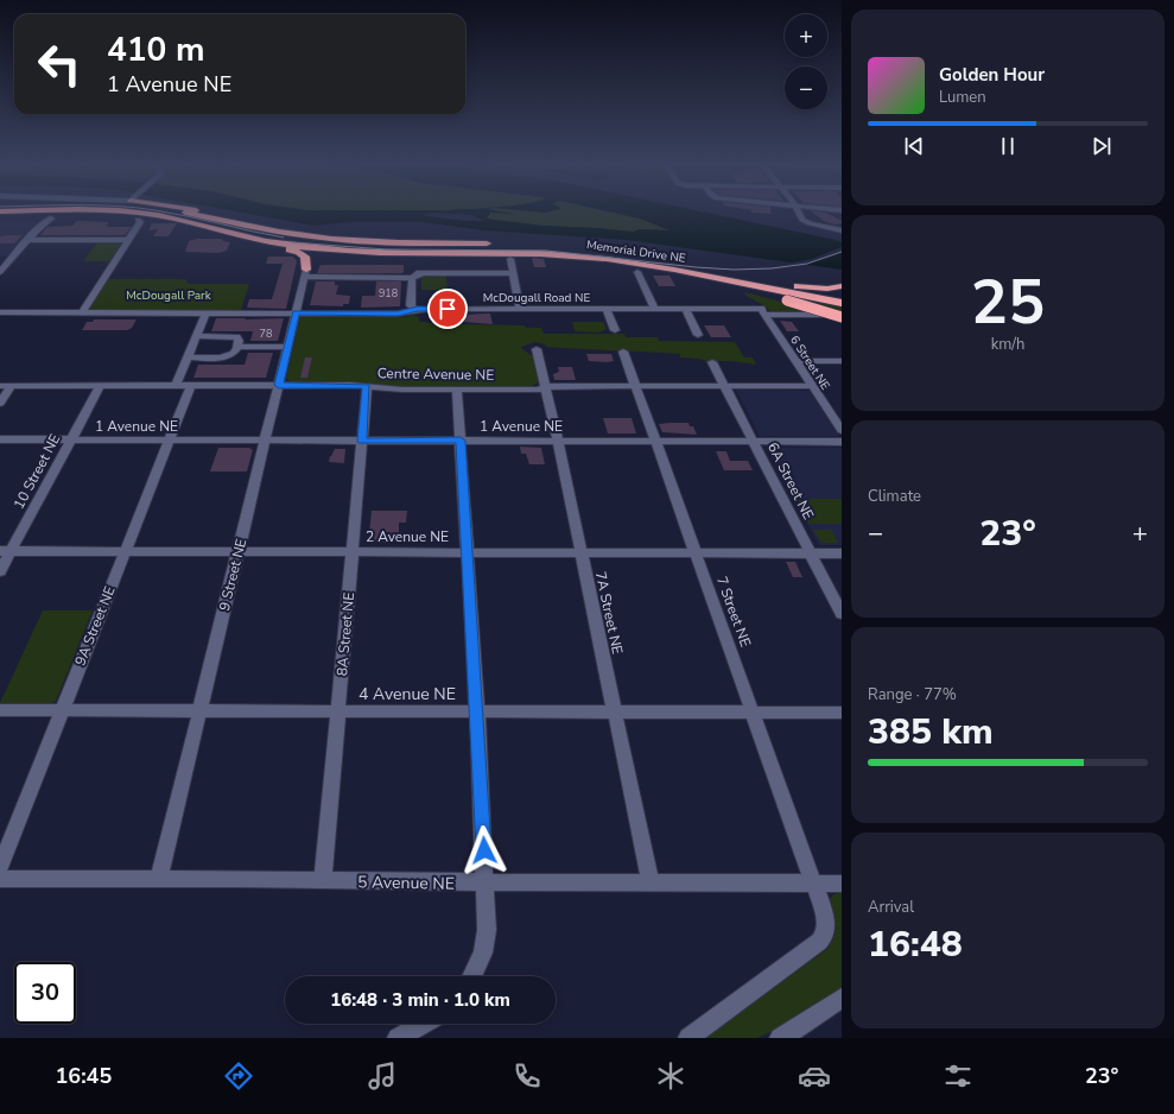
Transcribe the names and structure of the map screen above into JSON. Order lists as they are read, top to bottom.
{
  "streets": {
    "highway": ["Memorial Drive NE"],
    "street": [
      "McDougall Road NE",
      "6 Street NE",
      "Centre Avenue NE",
      "1 Avenue NE",
      "10 Street NE",
      "6A Street NE",
      "2 Avenue NE",
      "9 Street NE",
      "7 Street NE",
      "7A Street NE",
      "9A Street NE",
      "8A Street NE",
      "4 Avenue NE",
      "5 Avenue NE"
    ]
  },
  "crossings": [
    ["McDougall Road NE", "6 Street NE"],
    ["McDougall Road NE", "9 Street NE"],
    ["6 Street NE", "Centre Avenue NE"],
    ["Centre Avenue NE", "10 Street NE"],
    ["Centre Avenue NE", "6A Street NE"],
    ["Centre Avenue NE", "9 Street NE"],
    ["Centre Avenue NE", "7 Street NE"],
    ["Centre Avenue NE", "7A Street NE"],
    ["Centre Avenue NE", "9A Street NE"],
    ["Centre Avenue NE", "8A Street NE"],
    ["1 Avenue NE", "10 Street NE"],
    ["1 Avenue NE", "6A Street NE"],
    ["1 Avenue NE", "9 Street NE"],
    ["1 Avenue NE", "7 Street NE"],
    ["1 Avenue NE", "7A Street NE"],
    ["1 Avenue NE", "9A Street NE"],
    ["1 Avenue NE", "8A Street NE"],
    ["10 Street NE", "2 Avenue NE"],
    ["6A Street NE", "2 Avenue NE"],
    ["2 Avenue NE", "9 Street NE"],
    ["2 Avenue NE", "7 Street NE"],
    ["2 Avenue NE", "7A Street NE"],
    ["2 Avenue NE", "9A Street NE"],
    ["2 Avenue NE", "8A Street NE"],
    ["9 Street NE", "4 Avenue NE"],
    ["9 Street NE", "5 Avenue NE"],
    ["7 Street NE", "4 Avenue NE"],
    ["7 Street NE", "5 Avenue NE"],
    ["7A Street NE", "4 Avenue NE"],
    ["7A Street NE", "5 Avenue NE"],
    ["9A Street NE", "4 Avenue NE"],
    ["8A Street NE", "4 Avenue NE"],
    ["8A Street NE", "5 Avenue NE"]
  ],
  "parks": ["McDougall Park"],
  "house_numbers": ["918", "78"],
  "page": {
    "map_buttons": ["+", "−"],
    "turn": ["410 m", "1 Avenue NE"],
    "song": ["Golden Hour", "Lumen"],
    "tile": [
      ["25", "km/h"],
      "Climate",
      ["Range · 77%", "385 km"],
      ["Arrival", "16:48"]
    ],
    "heat": ["−", "23°", "+"],
    "limit": "30",
    "trip": "16:48 · 3 min · 1.0 km",
    "tabs": ["16:45", "23°"]
  }
}
